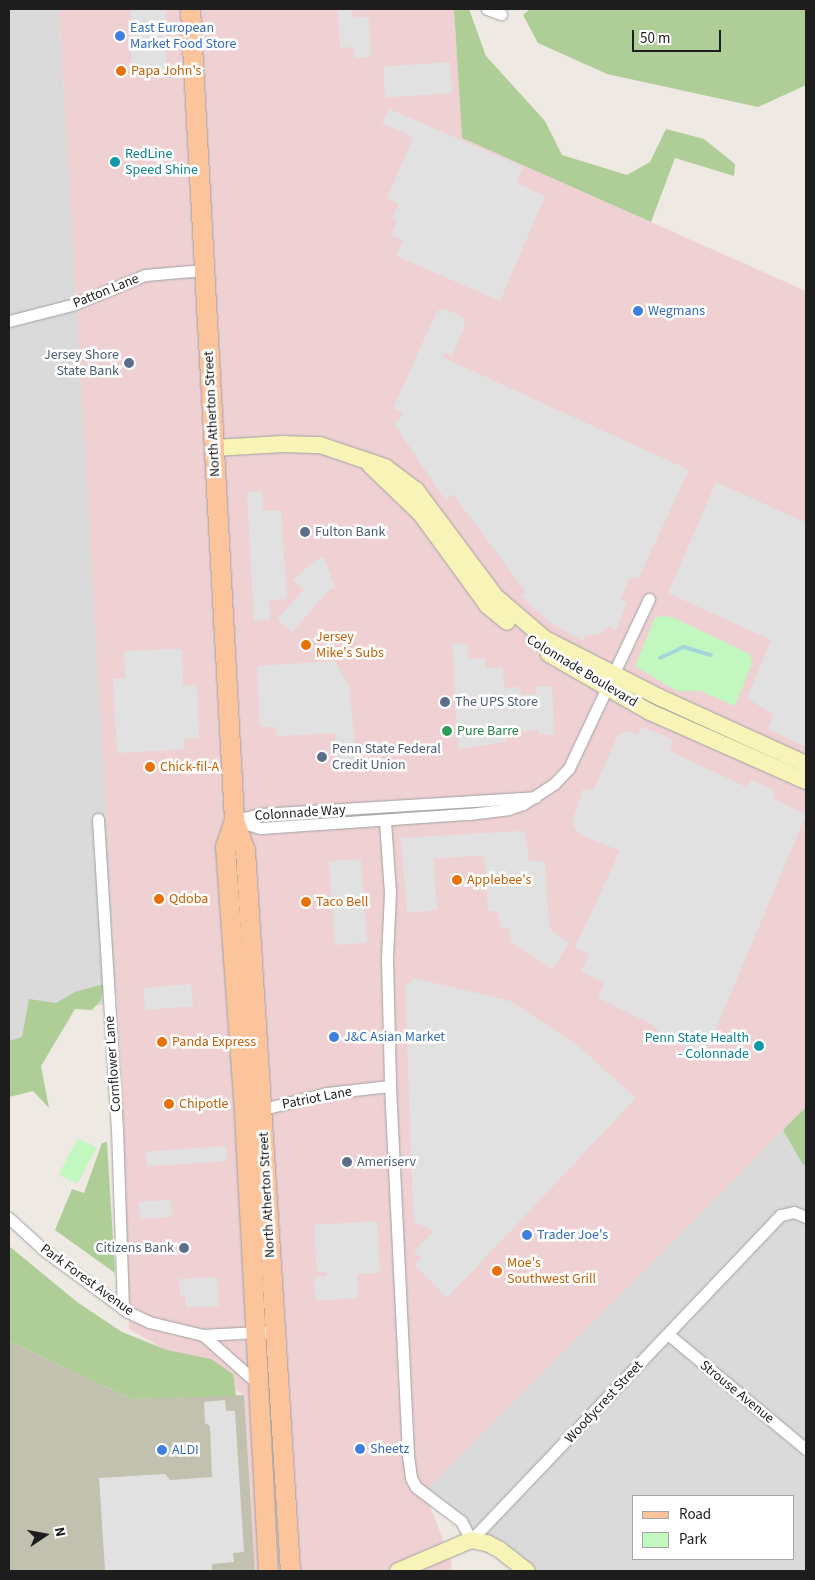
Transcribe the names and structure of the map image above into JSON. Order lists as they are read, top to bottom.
{
  "streets": {
    "main road": ["North Atherton Street"],
    "street": [
      "Patton Lane",
      "Colonnade Boulevard",
      "Colonnade Way",
      "Cornflower Lane",
      "Patriot Lane",
      "Park Forest Avenue",
      "Strouse Avenue",
      "Woodycrest Street"
    ]
  },
  "crossings": [
    ["Patton Lane", "North Atherton Street"],
    ["North Atherton Street", "Colonnade Boulevard"],
    ["North Atherton Street", "Colonnade Way"],
    ["North Atherton Street", "Patriot Lane"],
    ["North Atherton Street", "Park Forest Avenue"],
    ["Colonnade Boulevard", "Colonnade Way"],
    ["Cornflower Lane", "Park Forest Avenue"],
    ["Strouse Avenue", "Woodycrest Street"]
  ],
  "places": [
    "East European Market Food Store",
    "Papa John's",
    "RedLine Speed Shine",
    "Wegmans",
    "Jersey Shore State Bank",
    "Fulton Bank",
    "Jersey Mike's Subs",
    "The UPS Store",
    "Pure Barre",
    "Penn State Federal Credit Union",
    "Chick-fil-A",
    "Applebee's",
    "Qdoba",
    "Taco Bell",
    "J&C Asian Market",
    "Panda Express",
    "Penn State Health - Colonnade",
    "Chipotle",
    "Ameriserv",
    "Trader Joe's",
    "Citizens Bank",
    "Moe's Southwest Grill",
    "Sheetz",
    "ALDI"
  ],
  "legend": ["Road", "Park"],
  "scale_bar": "50 m",
  "north": "right"
}
